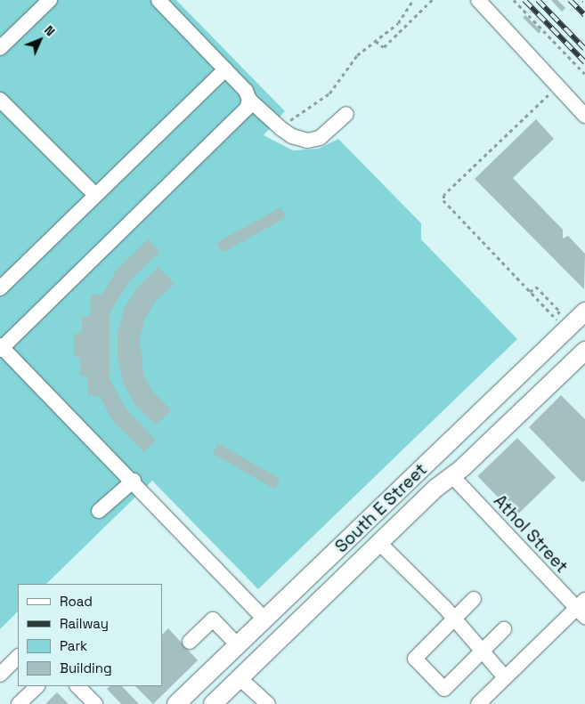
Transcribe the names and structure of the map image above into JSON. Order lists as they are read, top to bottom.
{
  "streets": {
    "main road": ["South E Street"],
    "street": ["Athol Street"]
  },
  "crossings": [
    ["South E Street", "Athol Street"]
  ],
  "legend": [
    "Road",
    "Railway",
    "Park",
    "Building"
  ],
  "north": "top right"
}
